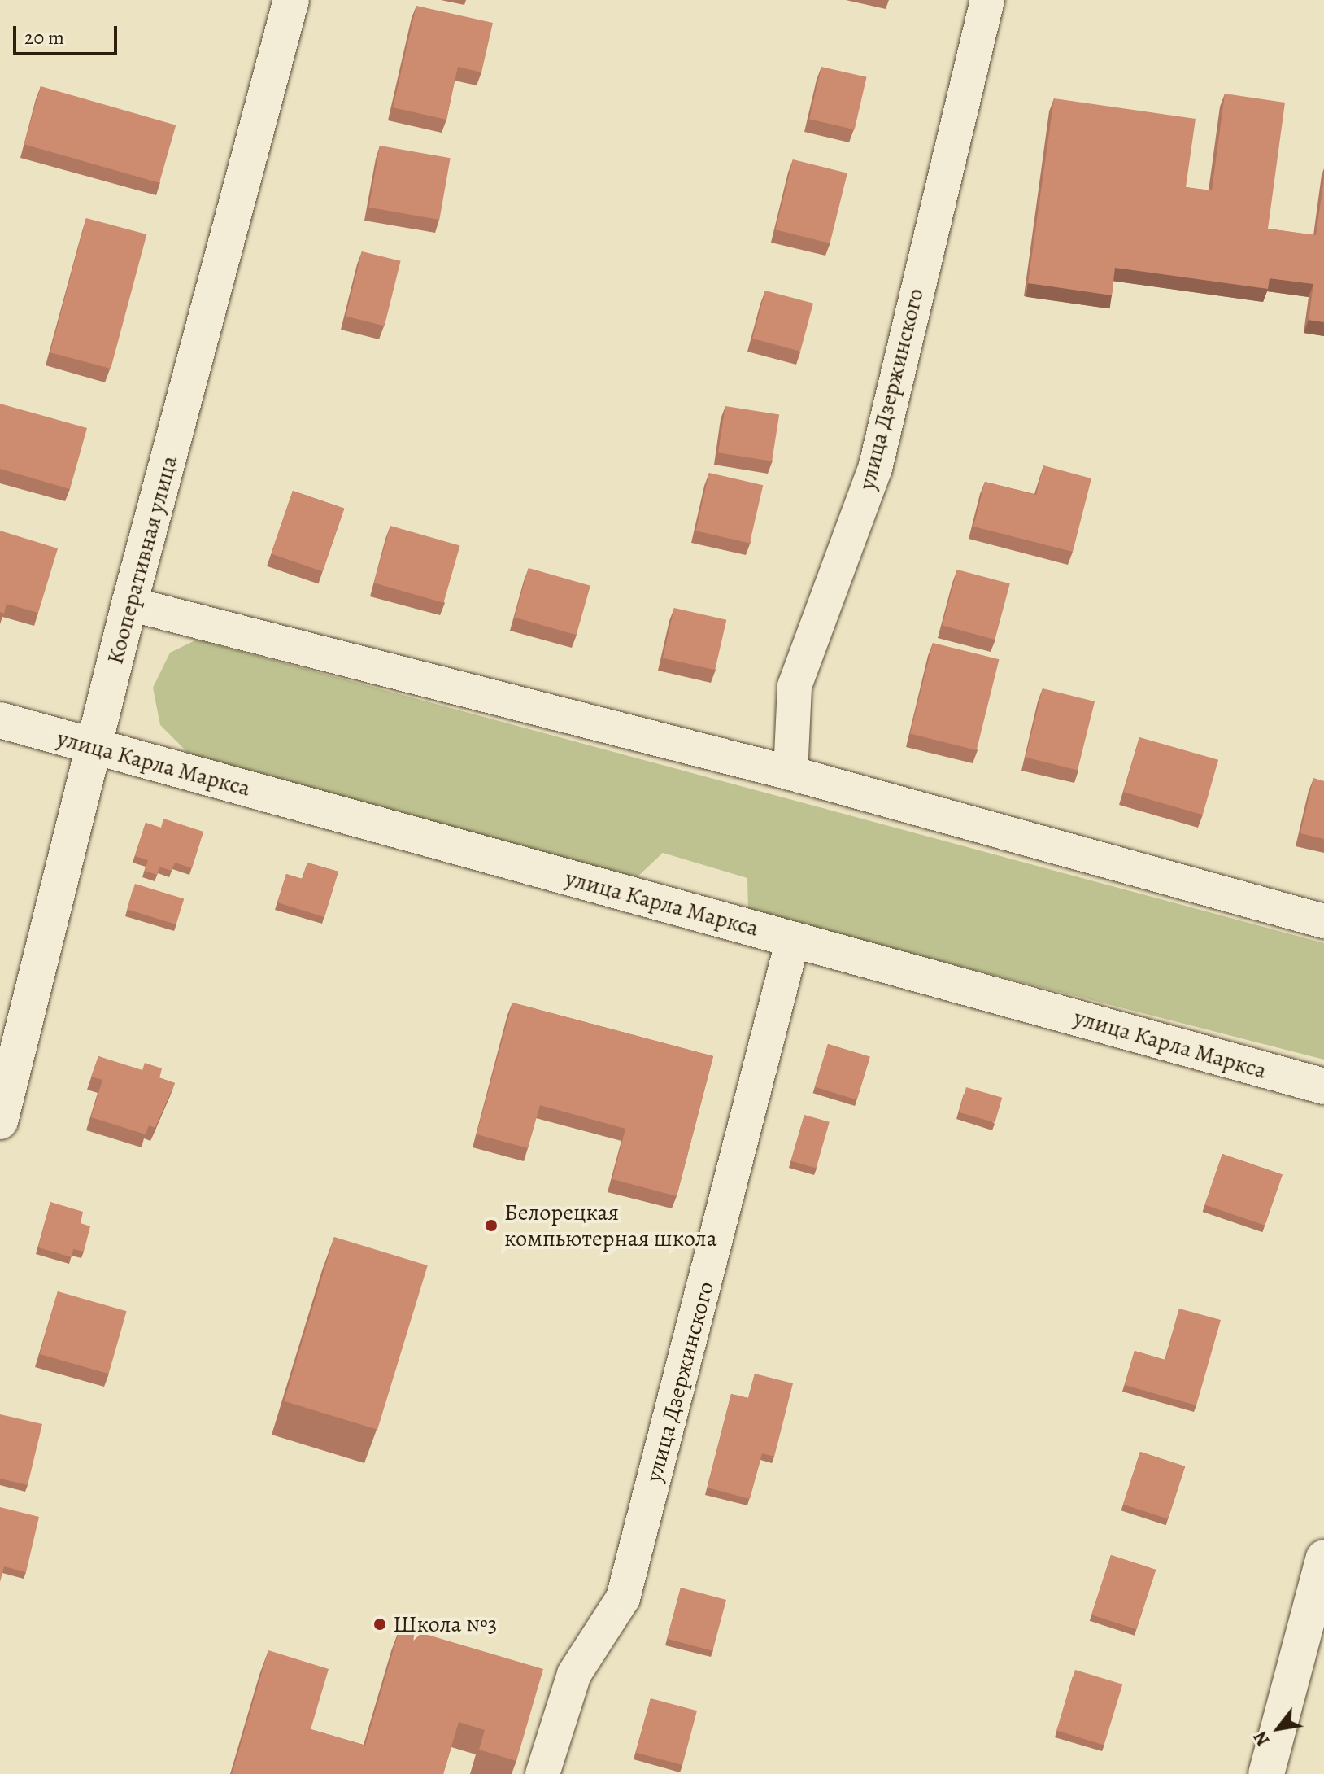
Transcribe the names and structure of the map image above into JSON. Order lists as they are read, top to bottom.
{
  "streets": {
    "street": ["улица Дзержинского", "Кооперативная улица", "улица Карла Маркса"]
  },
  "crossings": [
    ["улица Дзержинского", "улица Карла Маркса"],
    ["Кооперативная улица", "улица Карла Маркса"]
  ],
  "places": ["Белорецкая компьютерная школа", "Школа №3"],
  "scale_bar": "20 m",
  "north": "bottom left"
}
